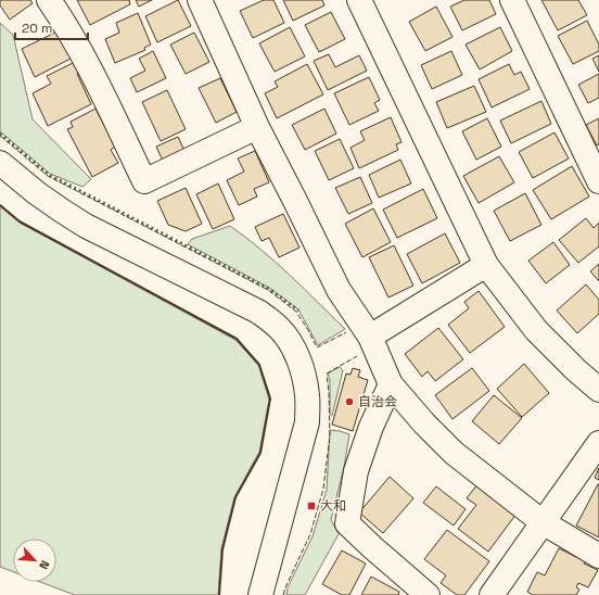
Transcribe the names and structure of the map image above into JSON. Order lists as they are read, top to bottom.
{
  "places": {
    "other": ["自治会"],
    "transit": ["大和"]
  },
  "scale_bar": "20 m",
  "north": "bottom right"
}
